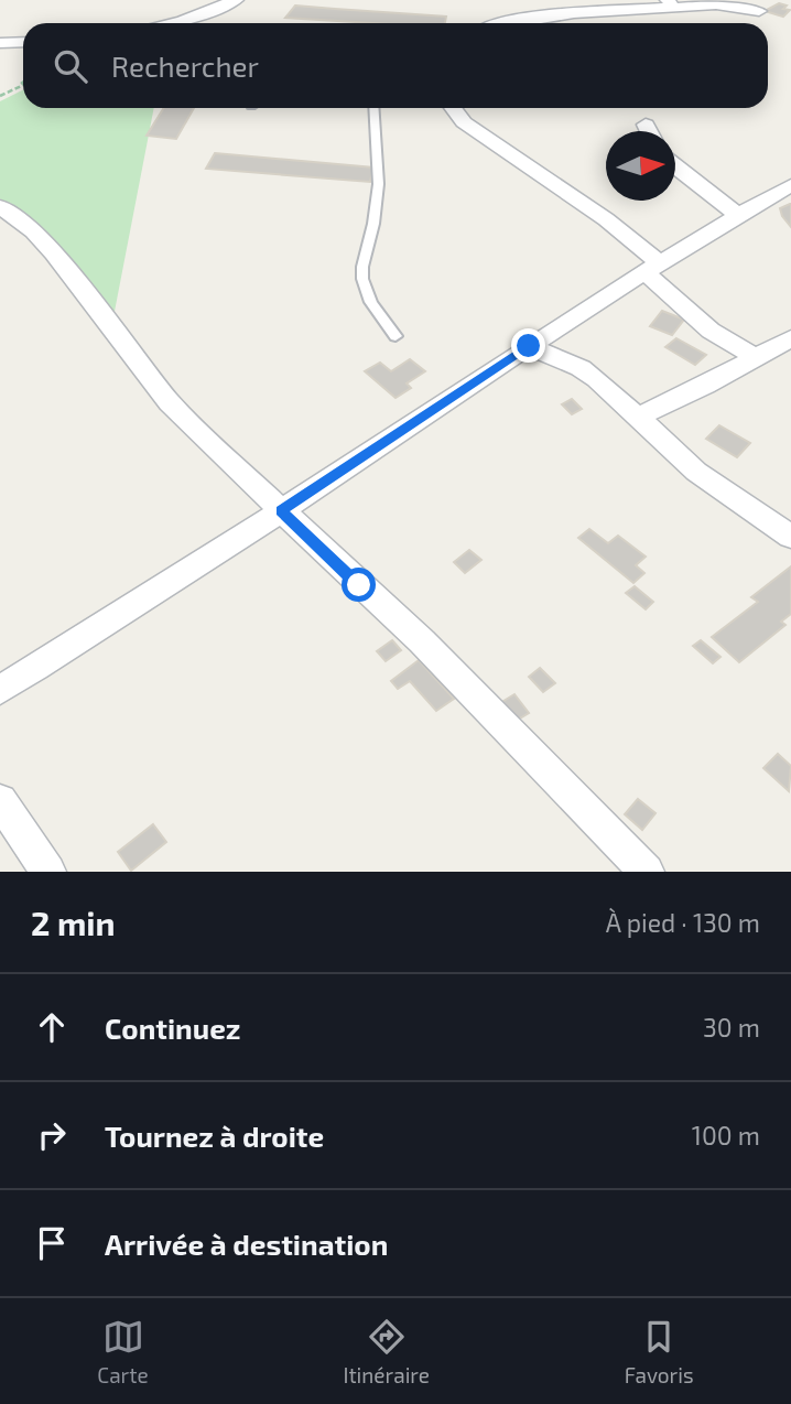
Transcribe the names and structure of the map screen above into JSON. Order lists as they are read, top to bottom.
{
  "north": "right",
  "page": {
    "search": "Rechercher",
    "heading": ["2 min", "À pied · 130 m"],
    "list": [
      ["Continuez", "30 m"],
      ["Tournez à droite", "100 m"],
      "Arrivée à destination"
    ],
    "nav": ["Carte", "Itinéraire", "Favoris"]
  }
}
